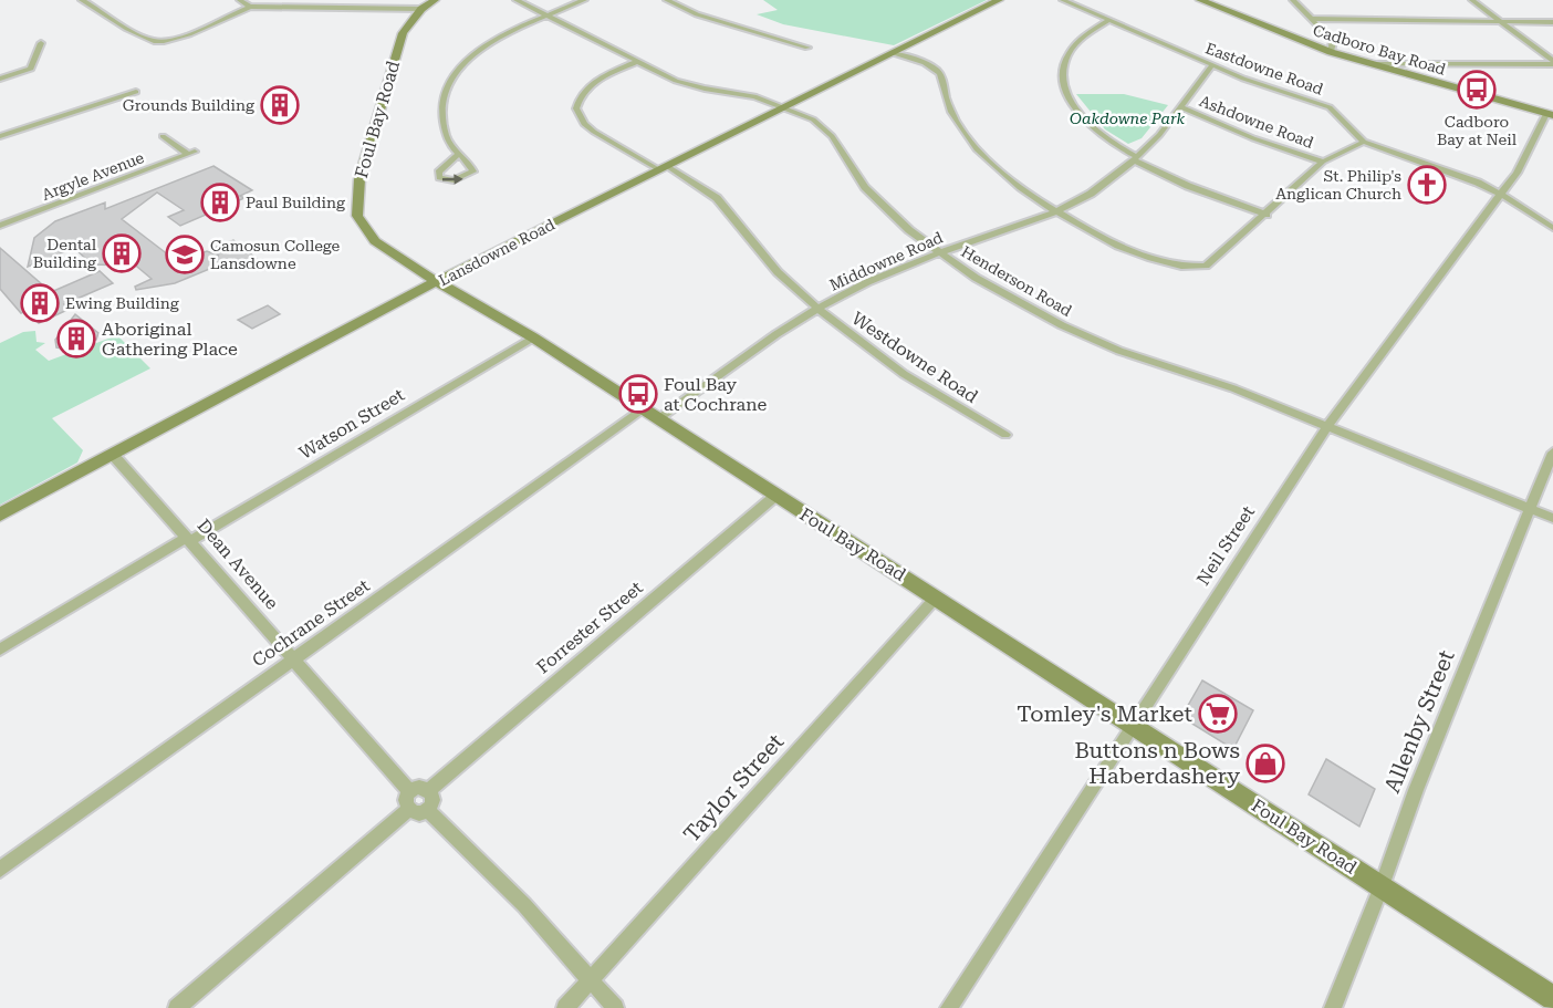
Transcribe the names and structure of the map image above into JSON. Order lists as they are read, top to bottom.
{
  "streets": {
    "main road": ["Cadboro Bay Road", "Foul Bay Road", "Lansdowne Road"],
    "street": [
      "Eastdowne Road",
      "Ashdowne Road",
      "Argyle Avenue",
      "Middowne Road",
      "Henderson Road",
      "Westdowne Road",
      "Watson Street",
      "Neil Street",
      "Dean Avenue",
      "Cochrane Street",
      "Forrester Street",
      "Allenby Street",
      "Taylor Street"
    ]
  },
  "crossings": [
    ["Cadboro Bay Road", "Neil Street"],
    ["Eastdowne Road", "Middowne Road"],
    ["Eastdowne Road", "Neil Street"],
    ["Foul Bay Road", "Lansdowne Road"],
    ["Foul Bay Road", "Middowne Road"],
    ["Foul Bay Road", "Watson Street"],
    ["Foul Bay Road", "Neil Street"],
    ["Foul Bay Road", "Cochrane Street"],
    ["Foul Bay Road", "Forrester Street"],
    ["Foul Bay Road", "Allenby Street"],
    ["Foul Bay Road", "Taylor Street"],
    ["Ashdowne Road", "Middowne Road"],
    ["Lansdowne Road", "Henderson Road"],
    ["Lansdowne Road", "Westdowne Road"],
    ["Lansdowne Road", "Dean Avenue"],
    ["Middowne Road", "Henderson Road"],
    ["Middowne Road", "Westdowne Road"],
    ["Henderson Road", "Westdowne Road"],
    ["Henderson Road", "Neil Street"],
    ["Henderson Road", "Allenby Street"],
    ["Watson Street", "Dean Avenue"],
    ["Dean Avenue", "Cochrane Street"],
    ["Dean Avenue", "Forrester Street"]
  ],
  "parks": ["Oakdowne Park"],
  "places": {
    "bus stop": ["Cadboro Bay at Neil", "Foul Bay at Cochrane"],
    "building": [
      "Grounds Building",
      "Paul Building",
      "Dental Building",
      "Ewing Building",
      "Aboriginal Gathering Place"
    ],
    "church": ["St. Philip's Anglican Church"],
    "school or university": ["Camosun College Lansdowne"],
    "supermarket": ["Tomley's Market"],
    "shop": ["Buttons n Bows Haberdashery"]
  }
}
